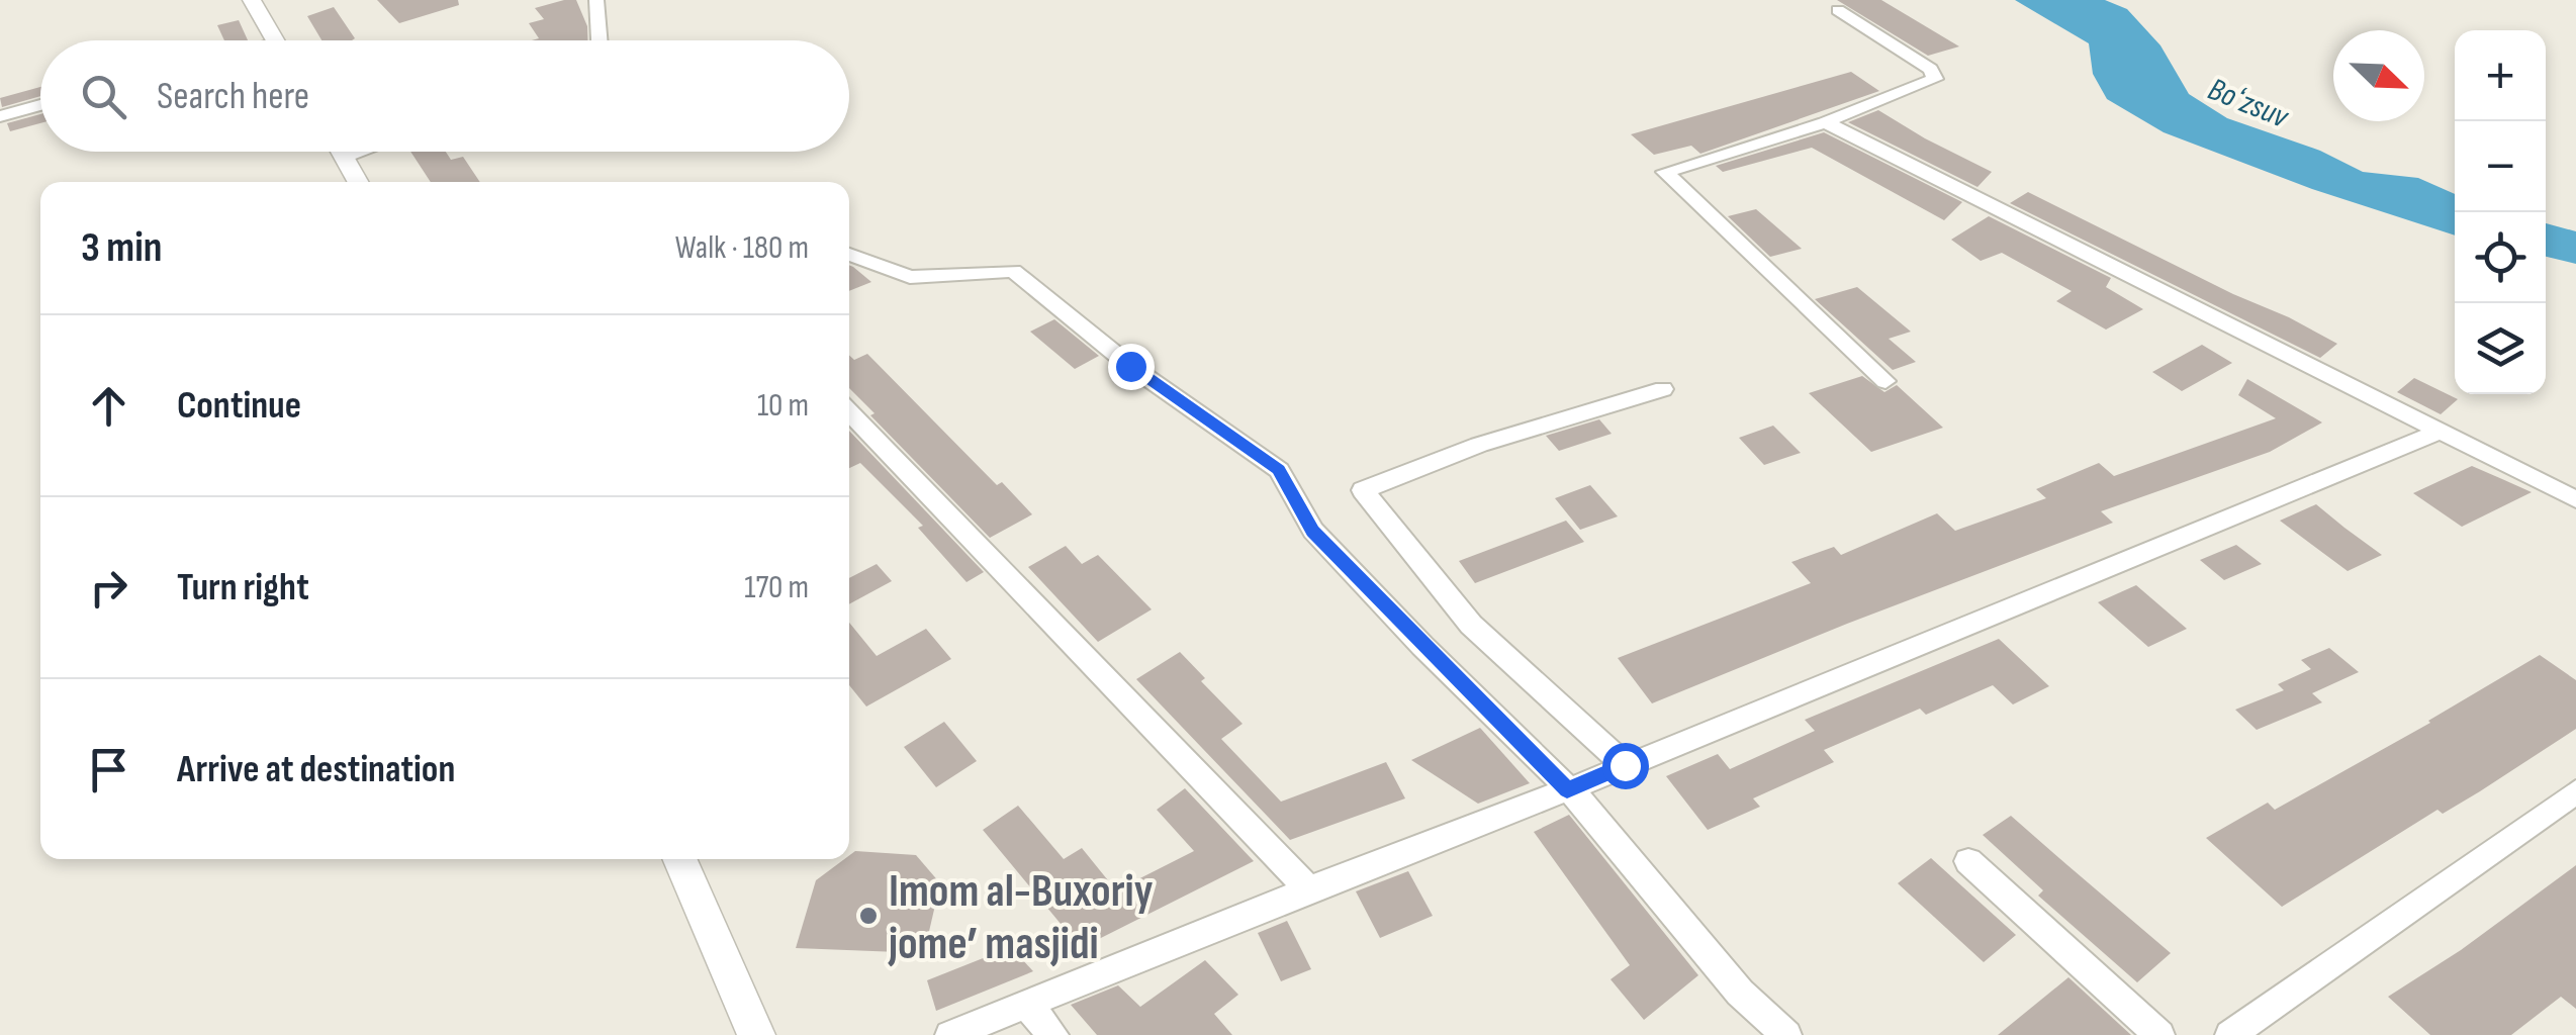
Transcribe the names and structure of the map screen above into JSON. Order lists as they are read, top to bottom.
{
  "water": ["Boʻzsuv"],
  "places": ["Imom al-Buxoriy jome’ masjidi"],
  "north": "bottom right",
  "page": {
    "map_buttons": ["+", "−"],
    "search": "Search here",
    "heading": ["3 min", "Walk · 180 m"],
    "list": [
      ["Continue", "10 m"],
      ["Turn right", "170 m"],
      "Arrive at destination"
    ]
  }
}
